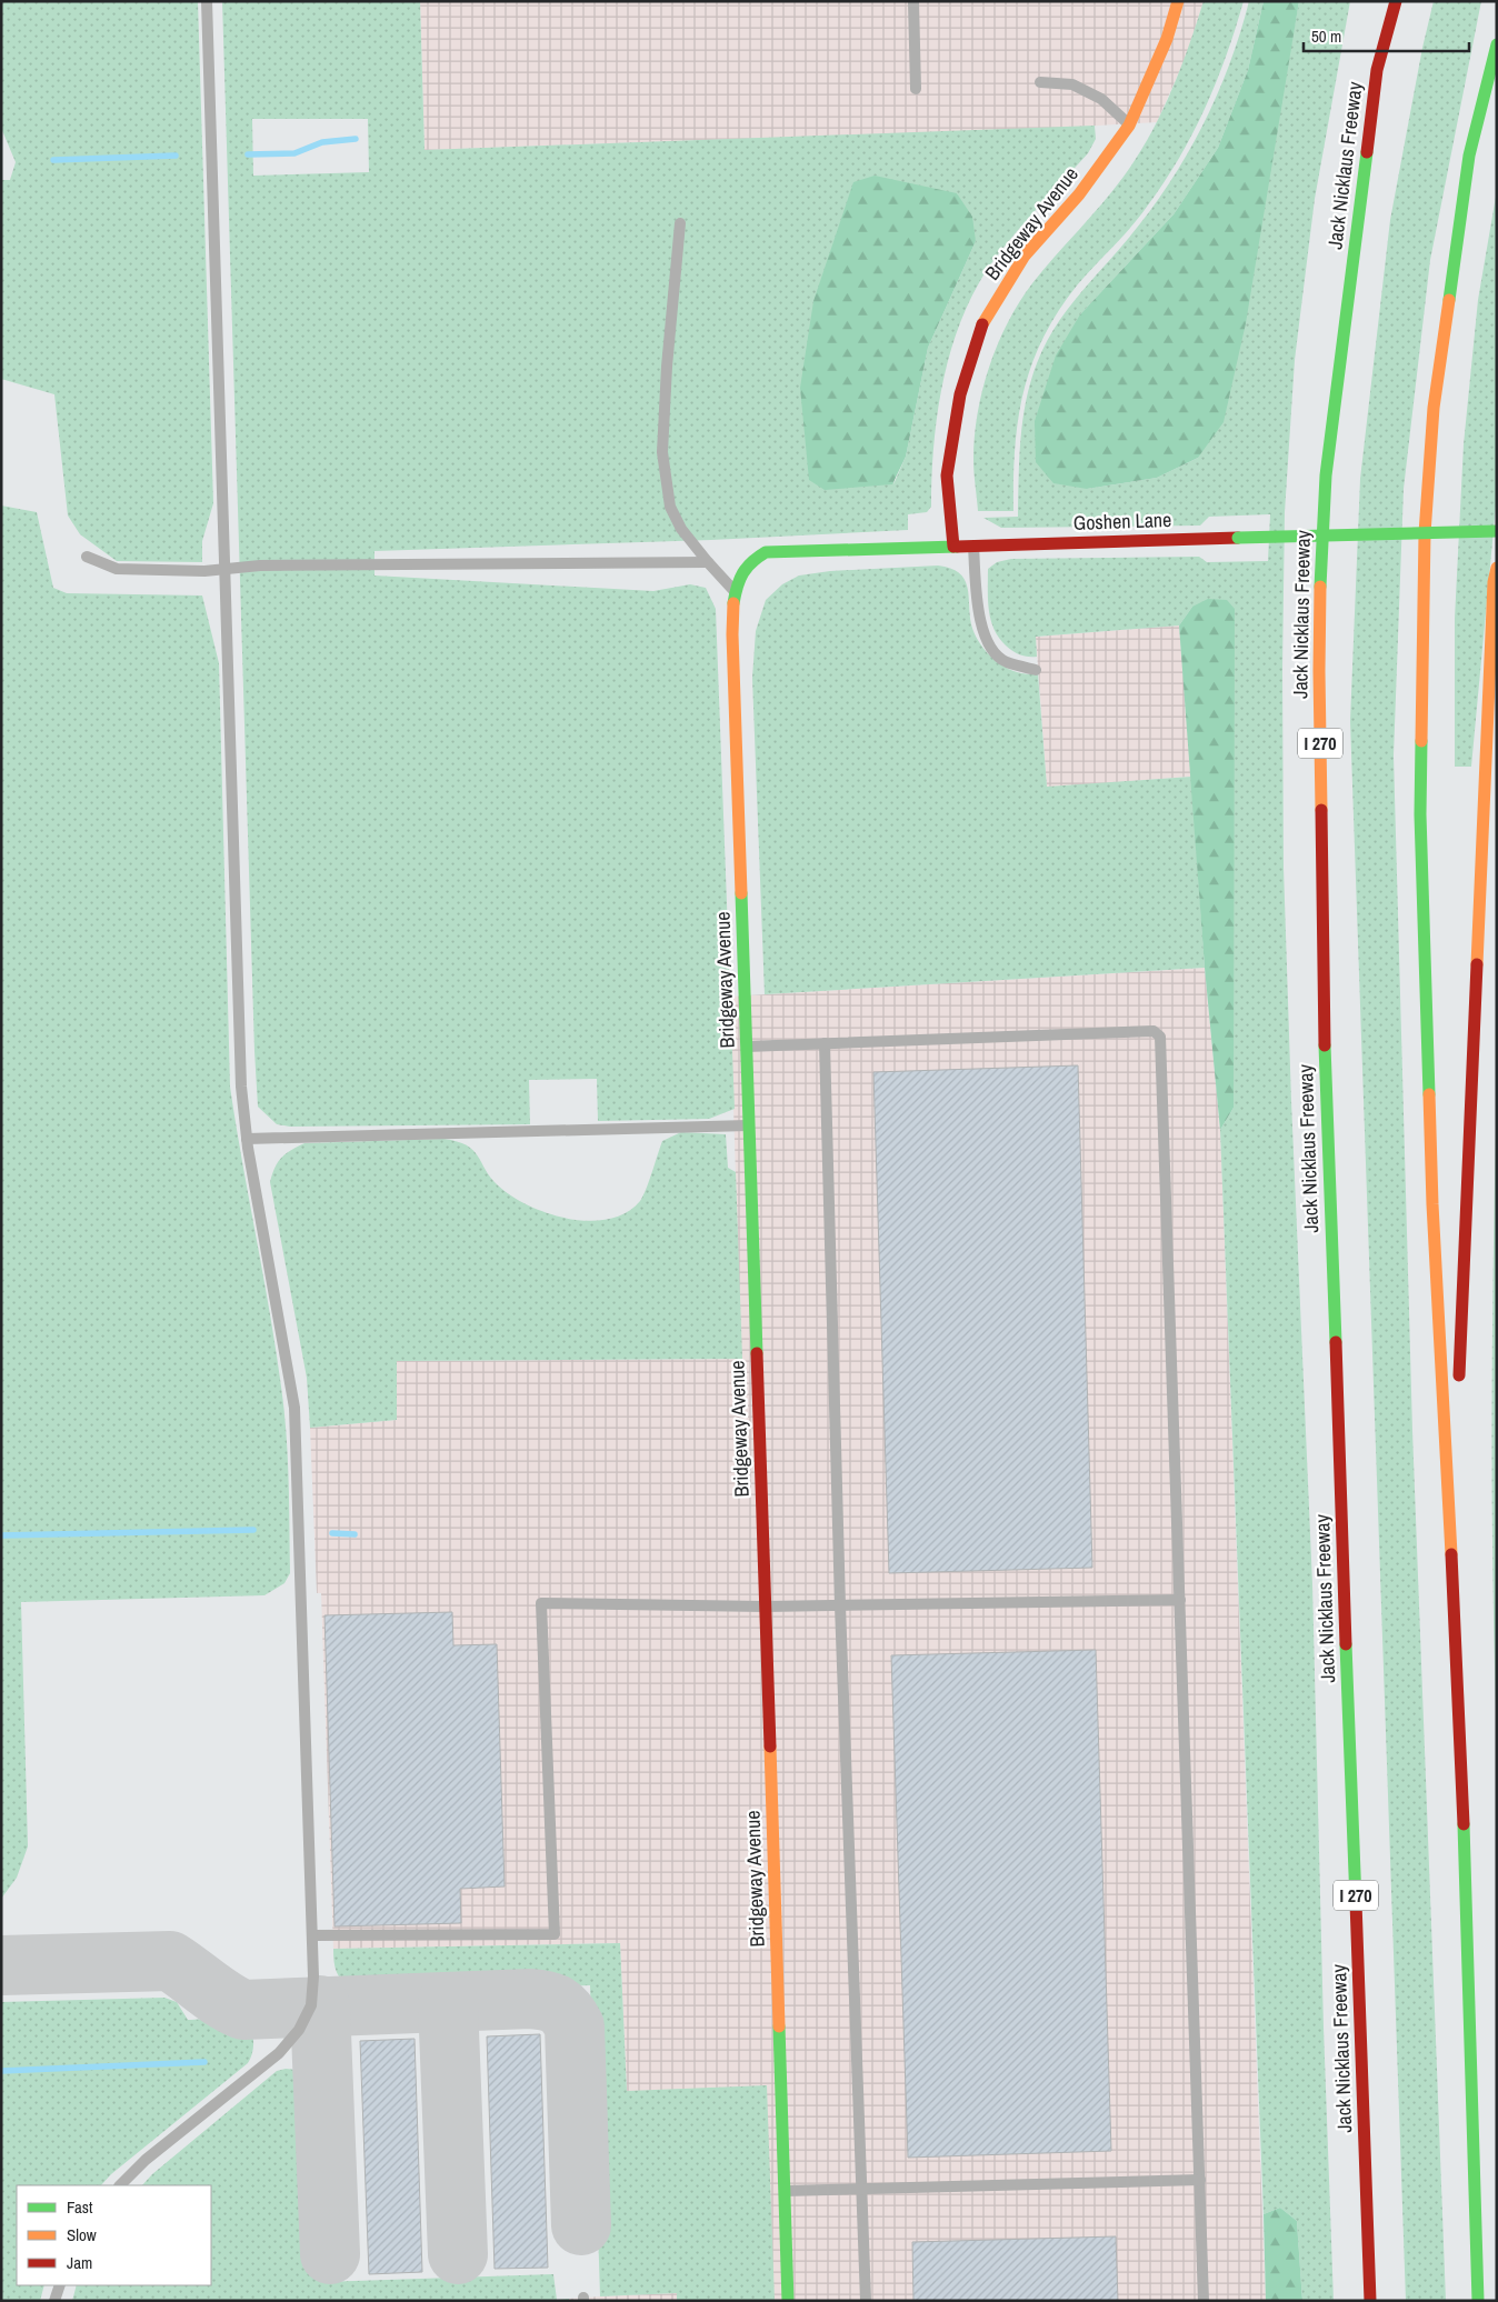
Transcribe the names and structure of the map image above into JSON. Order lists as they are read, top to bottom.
{
  "streets": {
    "main road": [
      "Jack Nicklaus Freeway",
      "Bridgeway Avenue",
      "Goshen Lane",
      "I 270"
    ]
  },
  "crossings": [
    ["Bridgeway Avenue", "Goshen Lane"]
  ],
  "legend": ["Fast", "Slow", "Jam"],
  "scale_bar": "50 m"
}
